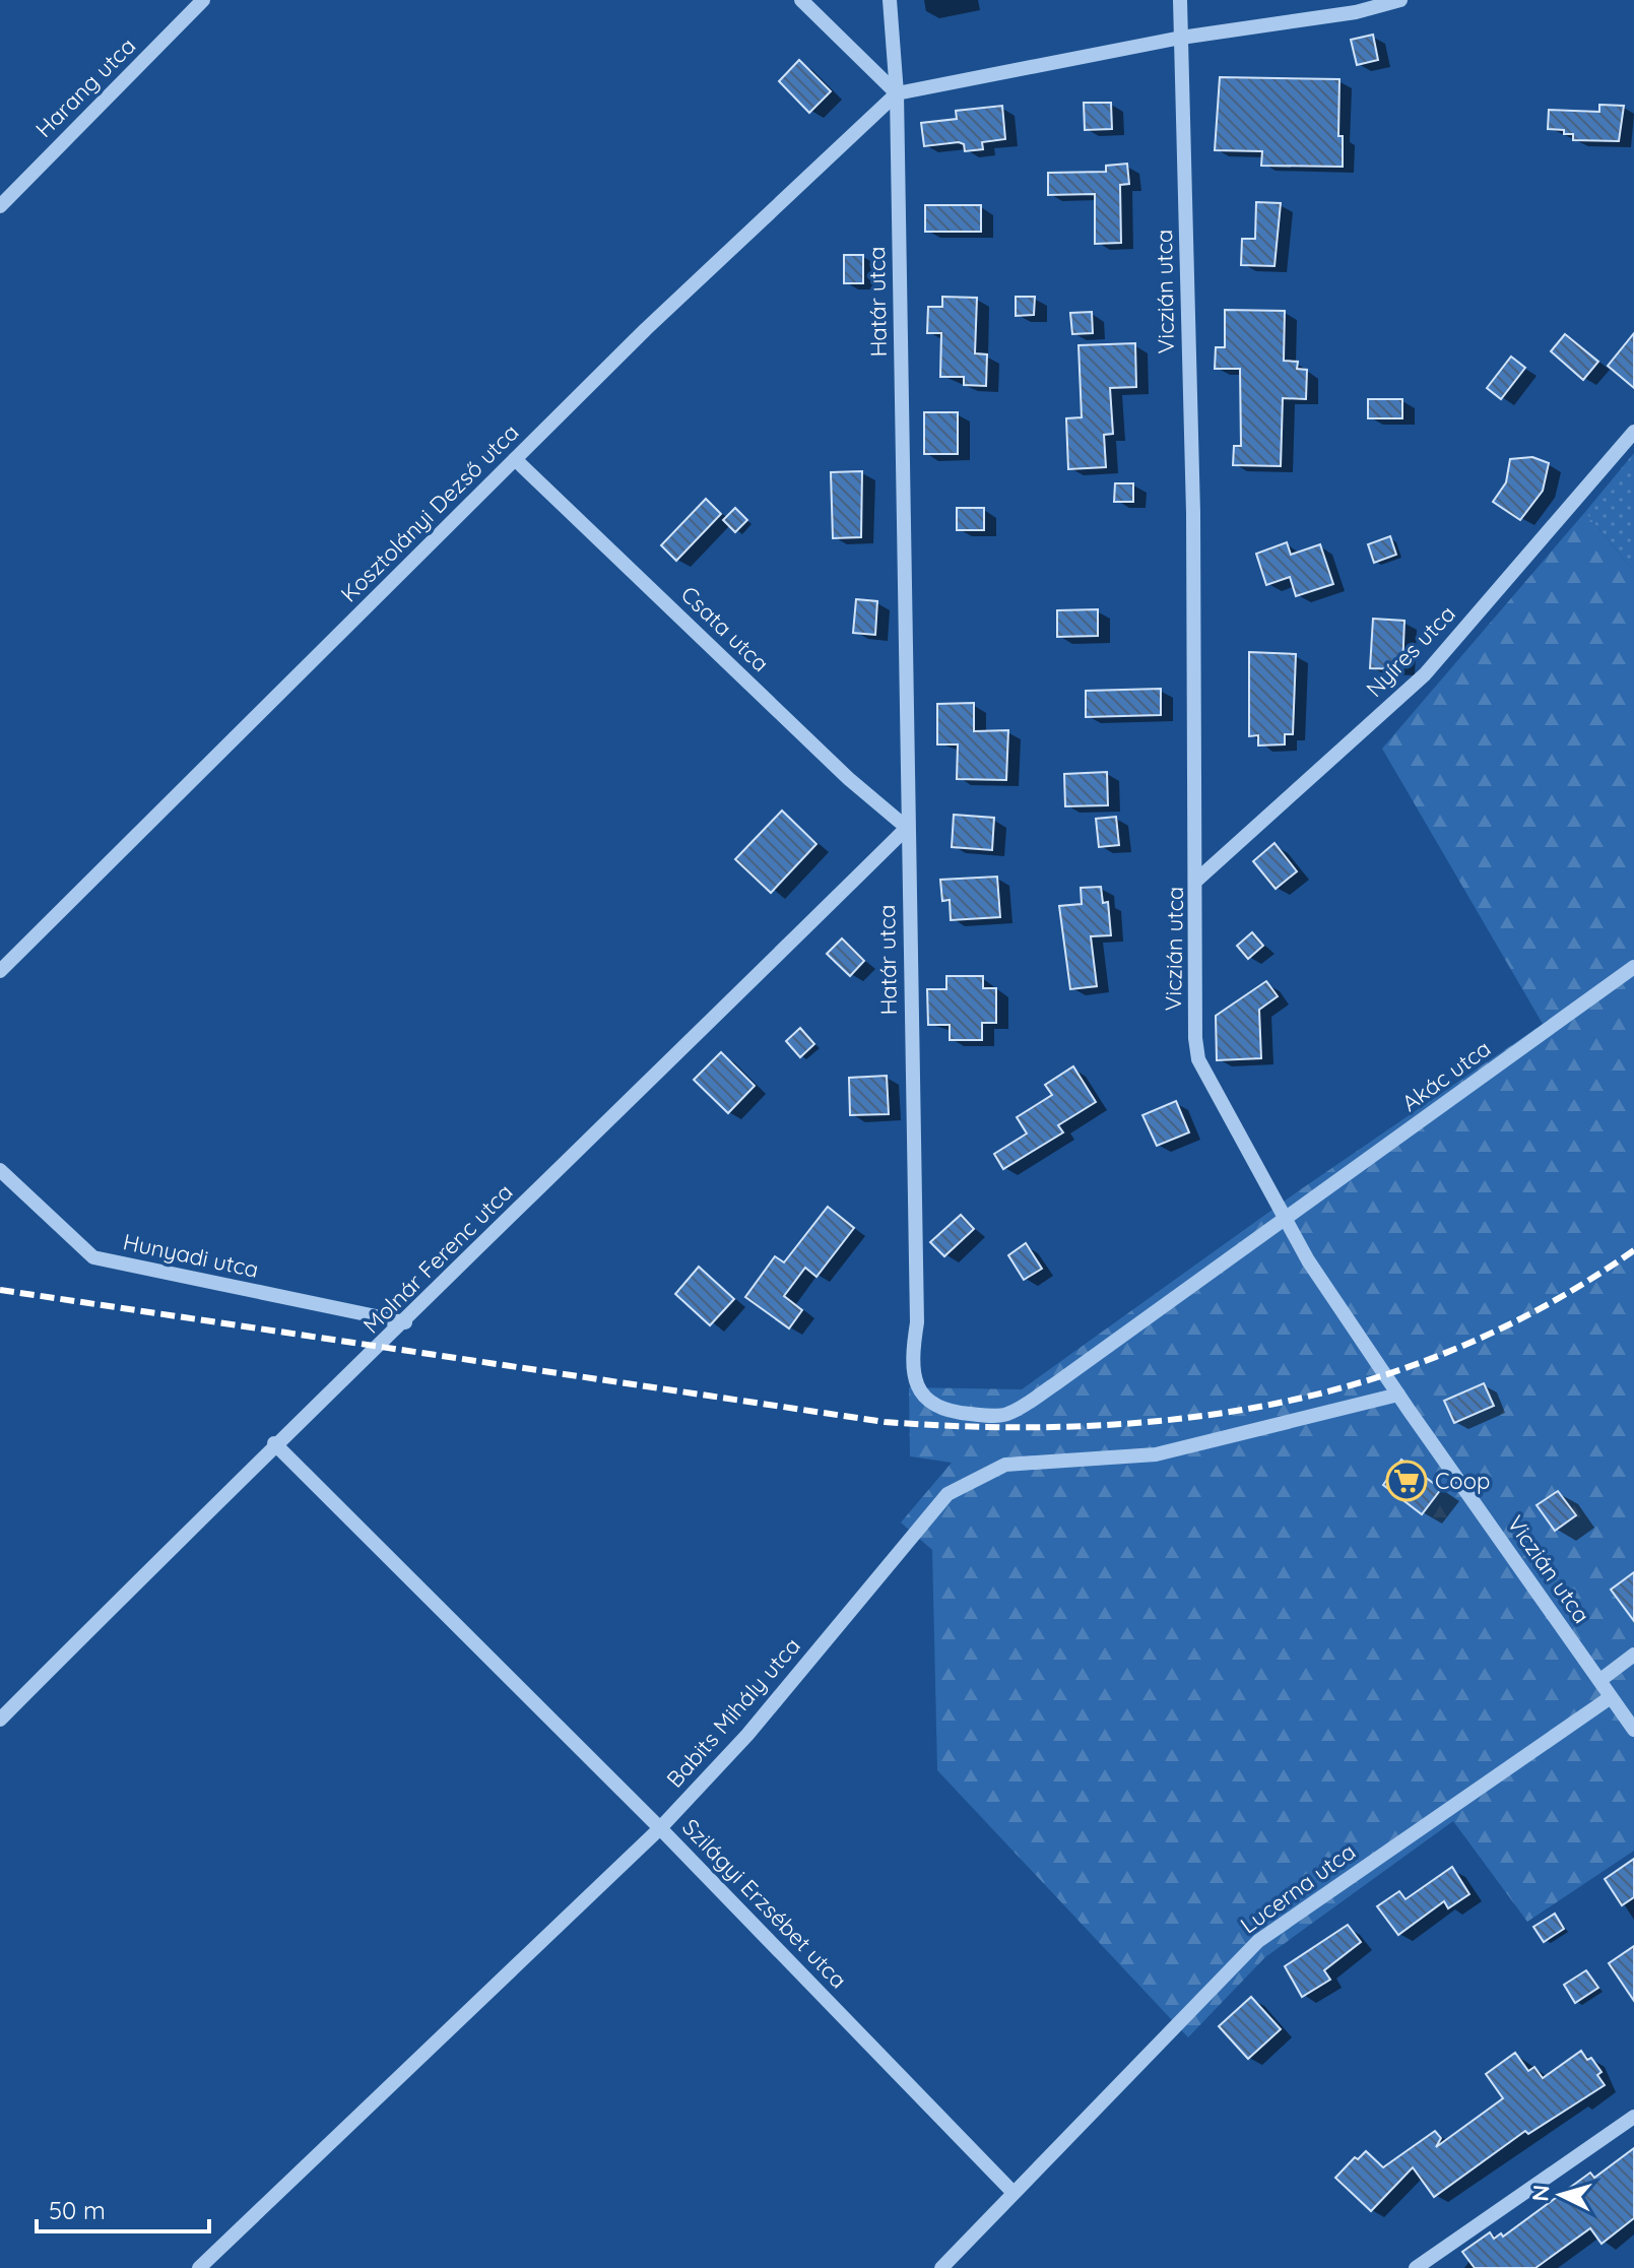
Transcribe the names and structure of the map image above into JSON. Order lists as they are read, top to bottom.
{
  "streets": {
    "street": [
      "Harang utca",
      "Viczián utca",
      "Határ utca",
      "Kosztolányi Dezső utca",
      "Csata utca",
      "Nyíres utca",
      "Akác utca",
      "Hunyadi utca",
      "Molnár Ferenc utca",
      "Babits Mihály utca",
      "Lucerna utca",
      "Szilágyi Erzsébet utca"
    ]
  },
  "crossings": [
    ["Viczián utca", "Határ utca"],
    ["Viczián utca", "Nyíres utca"],
    ["Viczián utca", "Akác utca"],
    ["Viczián utca", "Babits Mihály utca"],
    ["Viczián utca", "Lucerna utca"],
    ["Határ utca", "Kosztolányi Dezső utca"],
    ["Határ utca", "Csata utca"],
    ["Határ utca", "Akác utca"],
    ["Határ utca", "Molnár Ferenc utca"],
    ["Kosztolányi Dezső utca", "Csata utca"],
    ["Csata utca", "Molnár Ferenc utca"],
    ["Hunyadi utca", "Molnár Ferenc utca"],
    ["Molnár Ferenc utca", "Szilágyi Erzsébet utca"],
    ["Babits Mihály utca", "Szilágyi Erzsébet utca"],
    ["Lucerna utca", "Szilágyi Erzsébet utca"]
  ],
  "places": {
    "supermarket": ["Coop"]
  },
  "scale_bar": "50 m",
  "north": "left"
}
